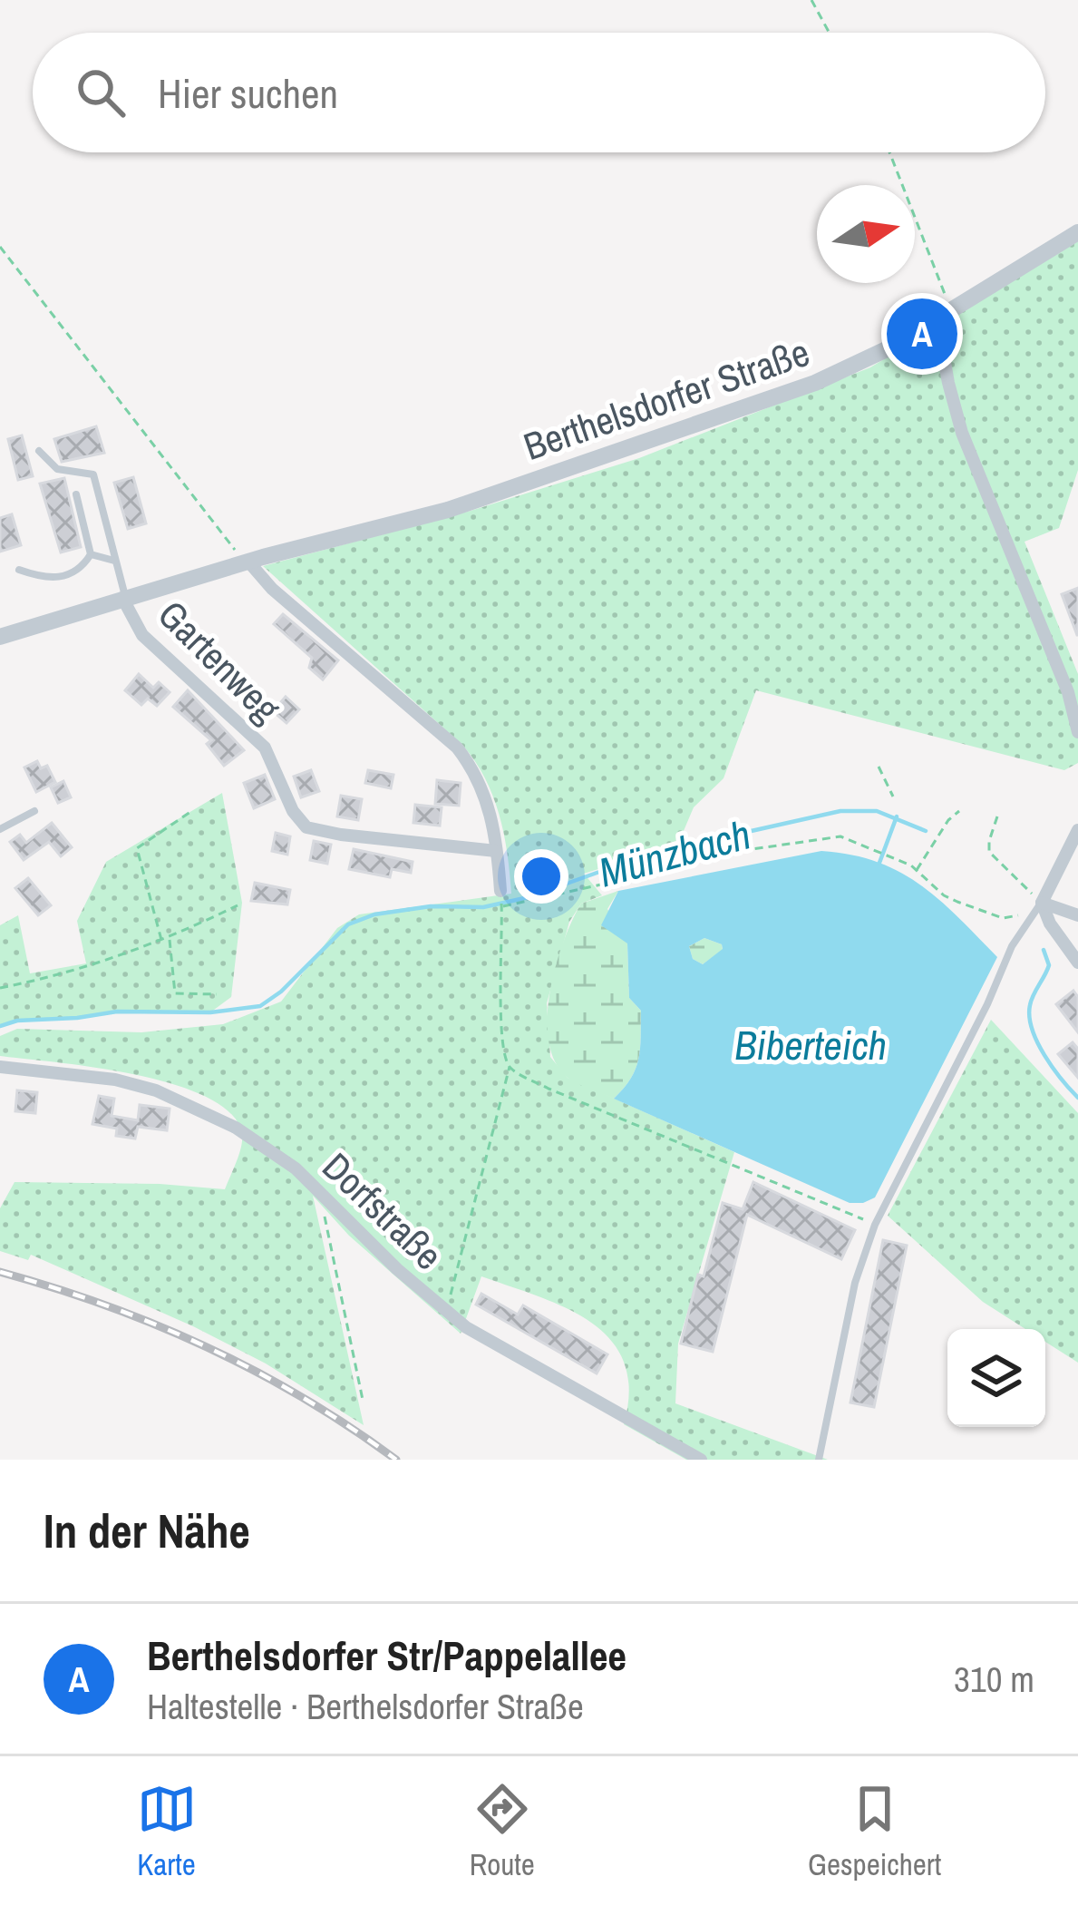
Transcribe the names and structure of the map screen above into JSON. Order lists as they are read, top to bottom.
{
  "streets": {
    "street": ["Berthelsdorfer Straße", "Gartenweg", "Dorfstraße"]
  },
  "crossings": [
    ["Berthelsdorfer Straße", "Gartenweg"]
  ],
  "water": ["Münzbach", "Biberteich"],
  "north": "right",
  "page": {
    "search": "Hier suchen",
    "pins": "A",
    "heading": "In der Nähe",
    "list": [
      {
        "mark": "A",
        "name": "Berthelsdorfer Str/Pappelallee",
        "note": "Haltestelle · Berthelsdorfer Straße",
        "value": "310 m"
      }
    ],
    "nav": ["Karte", "Route", "Gespeichert"]
  }
}
